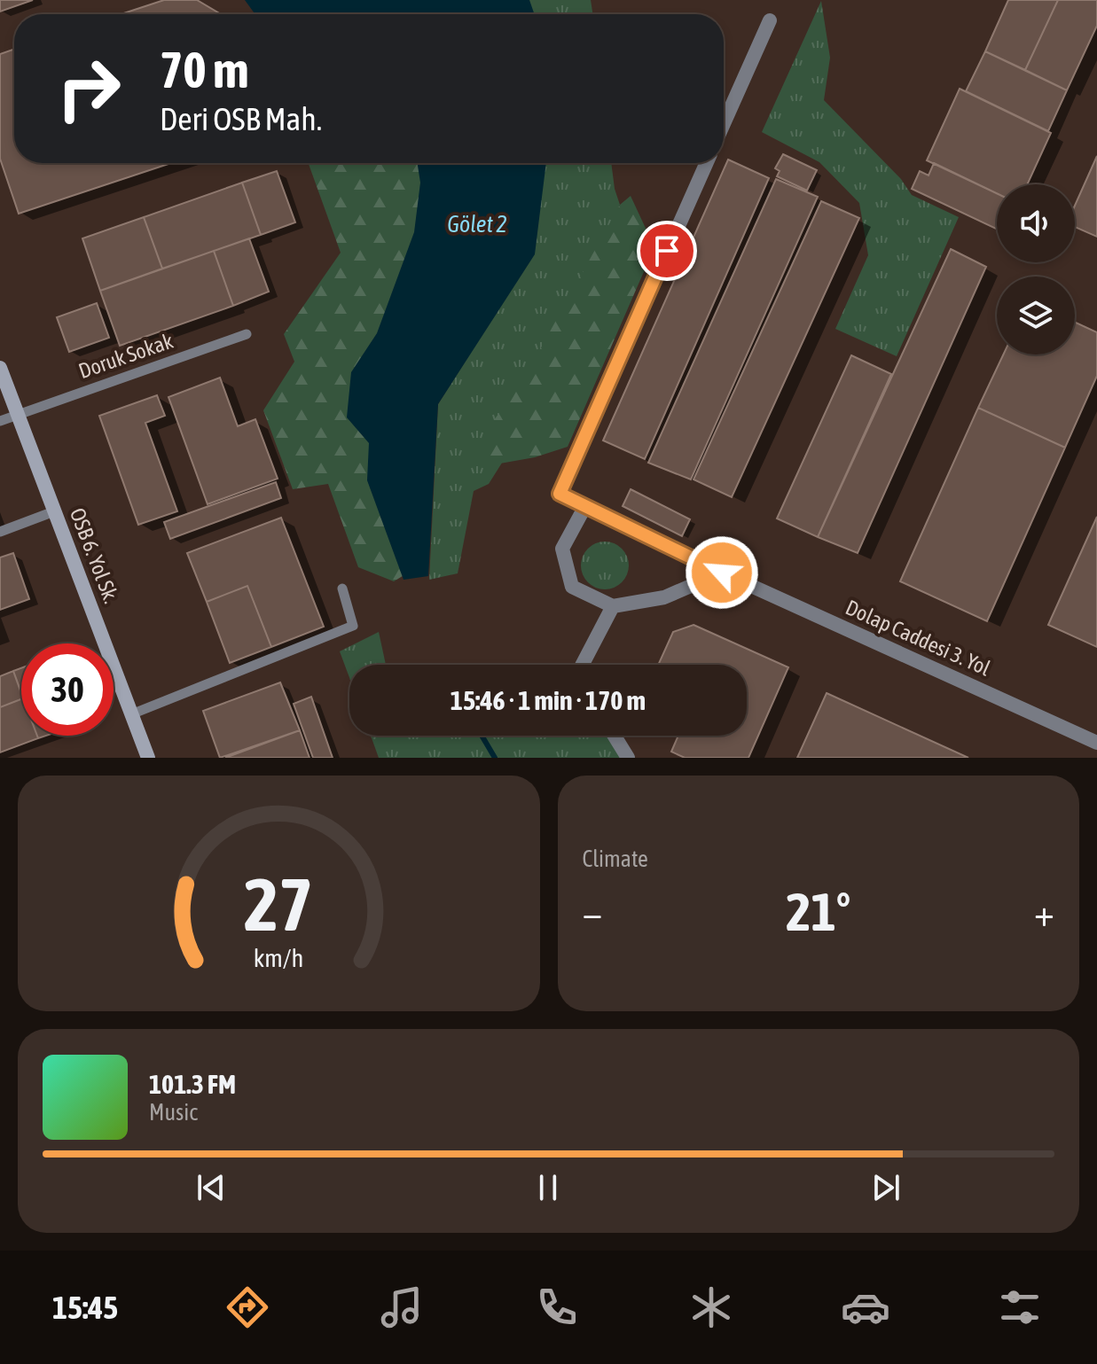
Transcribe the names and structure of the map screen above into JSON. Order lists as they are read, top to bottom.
{
  "streets": {
    "main road": ["OSB 6. Yol Sk."],
    "street": ["Dolap Caddesi 3. Yol"],
    "lane": ["Doruk Sokak"]
  },
  "crossings": [
    ["Doruk Sokak", "OSB 6. Yol Sk."]
  ],
  "water": ["Gölet 2"],
  "page": {
    "turn": ["70 m", "Deri OSB Mah."],
    "limit": "30",
    "trip": "15:46 · 1 min · 170 m",
    "tile": "Climate",
    "heat": ["−", "21°", "+"],
    "song": ["101.3 FM", "Music"],
    "tabs": "15:45",
    "gauge": ["27", "km/h"]
  }
}
